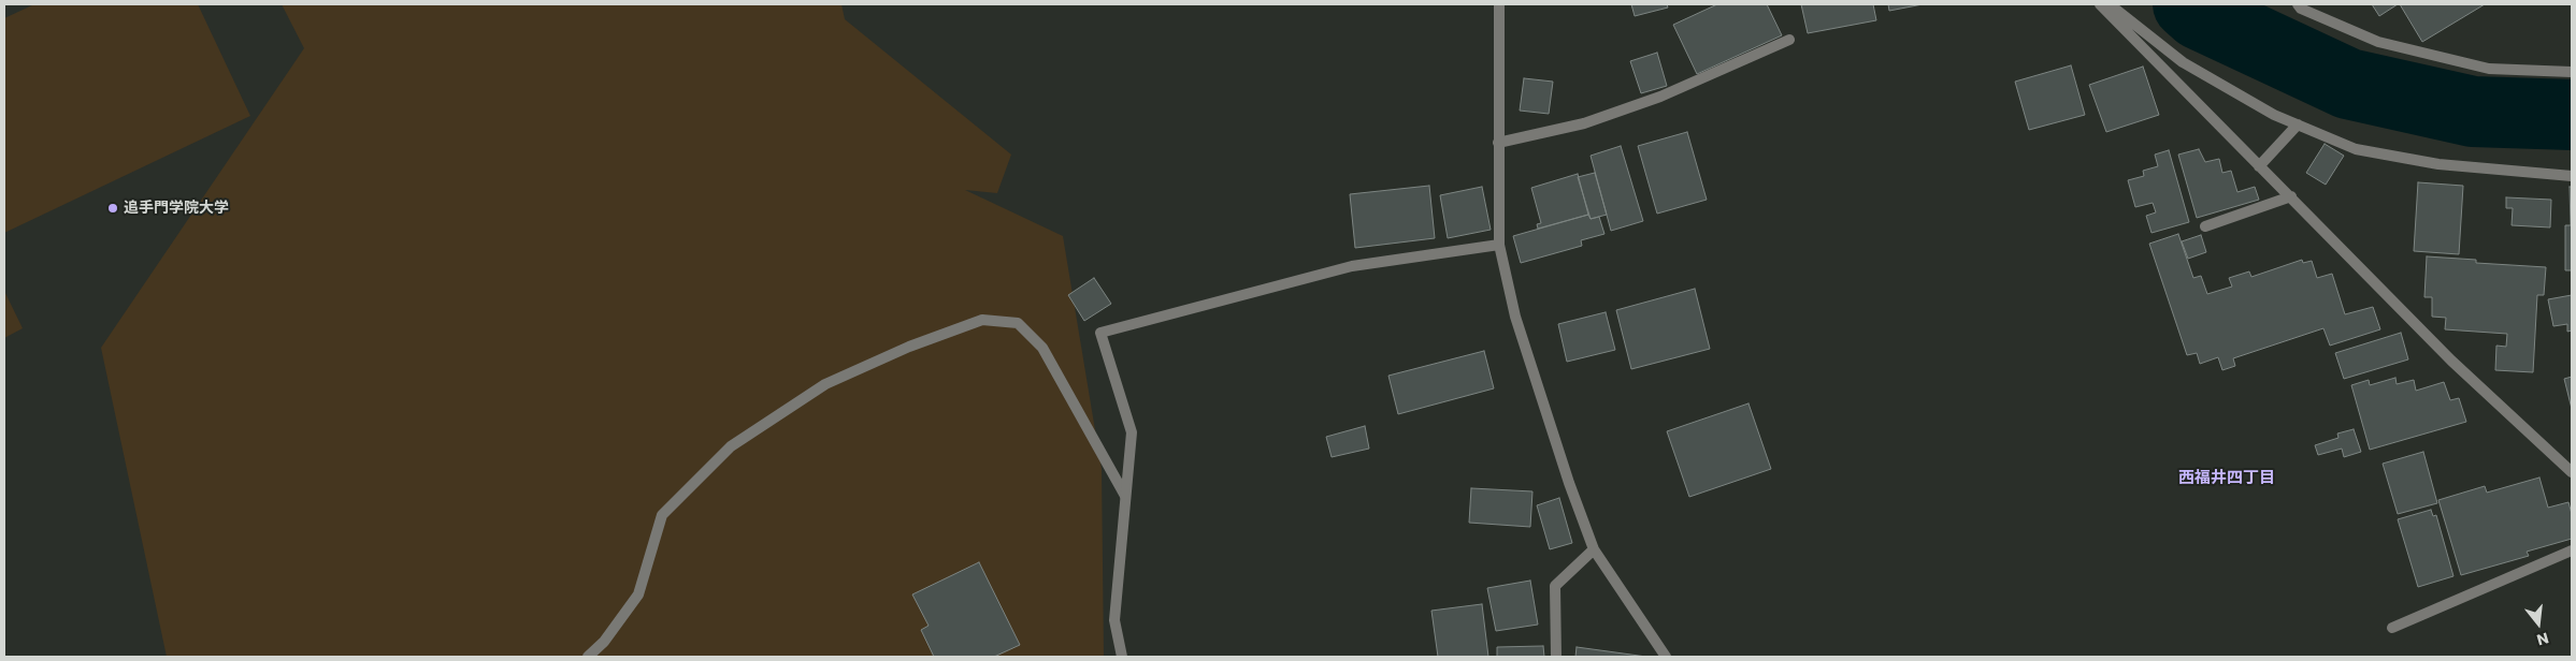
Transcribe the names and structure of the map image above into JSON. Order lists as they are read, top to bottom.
{
  "districts": ["西福井四丁目"],
  "places": ["追手門学院大学"],
  "north": "bottom"
}
